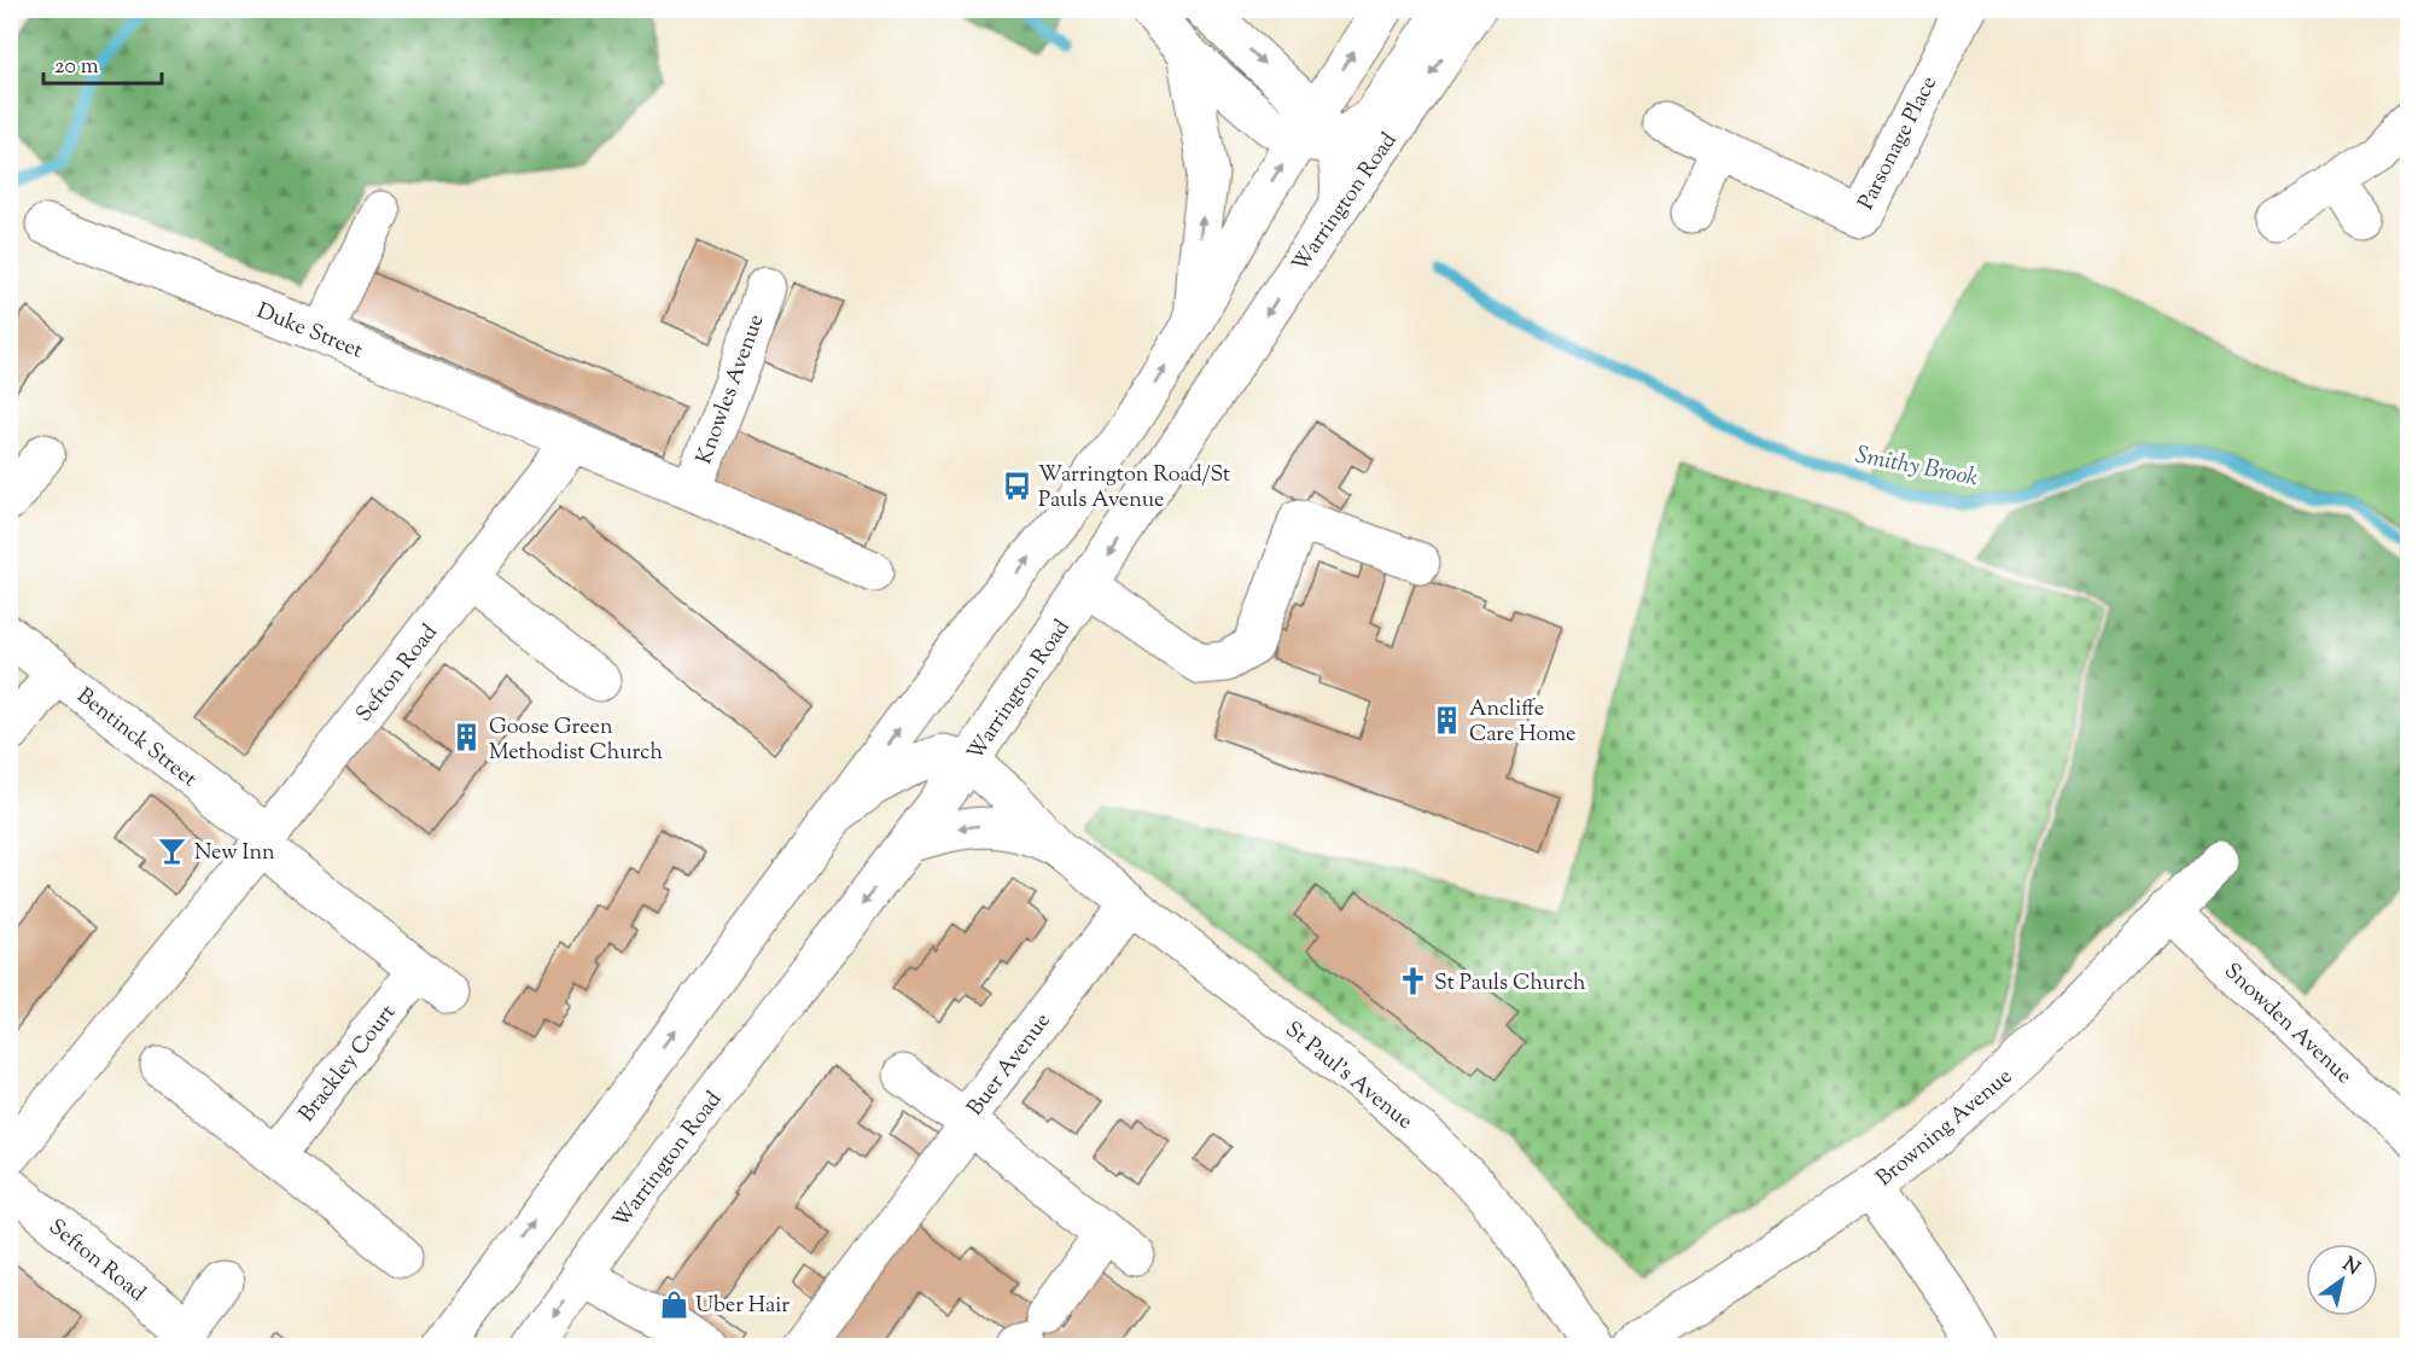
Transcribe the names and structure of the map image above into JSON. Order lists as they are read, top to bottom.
{
  "streets": {
    "main road": [
      "Parsonage Place",
      "Warrington Road",
      "Duke Street",
      "Knowles Avenue",
      "Sefton Road",
      "Bentinck Street",
      "Snowden Avenue",
      "Brackley Court",
      "Buer Avenue",
      "St Paul's Avenue",
      "Browning Avenue"
    ]
  },
  "crossings": [
    ["Warrington Road", "St Paul's Avenue"],
    ["Duke Street", "Sefton Road"],
    ["Sefton Road", "Bentinck Street"],
    ["Bentinck Street", "Brackley Court"],
    ["Snowden Avenue", "Browning Avenue"],
    ["Buer Avenue", "St Paul's Avenue"]
  ],
  "water": ["Smithy Brook"],
  "places": {
    "bus stop": ["Warrington Road/St Pauls Avenue"],
    "building": ["Ancliffe Care Home", "Goose Green Methodist Church"],
    "bar": ["New Inn"],
    "church": ["St Pauls Church"],
    "shop": ["Uber Hair"]
  },
  "scale_bar": "20 m",
  "north": "top right"
}
